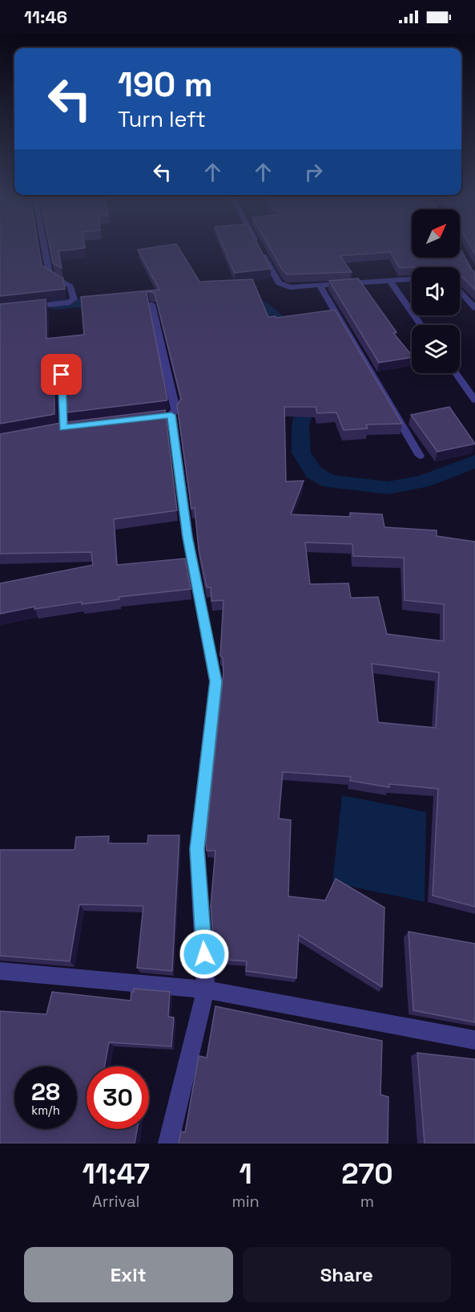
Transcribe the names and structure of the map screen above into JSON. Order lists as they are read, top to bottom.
{
  "north": "top right",
  "page": {
    "status": "11:46",
    "turn": ["190 m", "Turn left"],
    "speed": "28 km/h",
    "limit": "30",
    "eta": [
      "11:47",
      "Arrival",
      "1",
      "min",
      "270",
      "m"
    ],
    "buttons": ["Exit", "Share"]
  }
}
